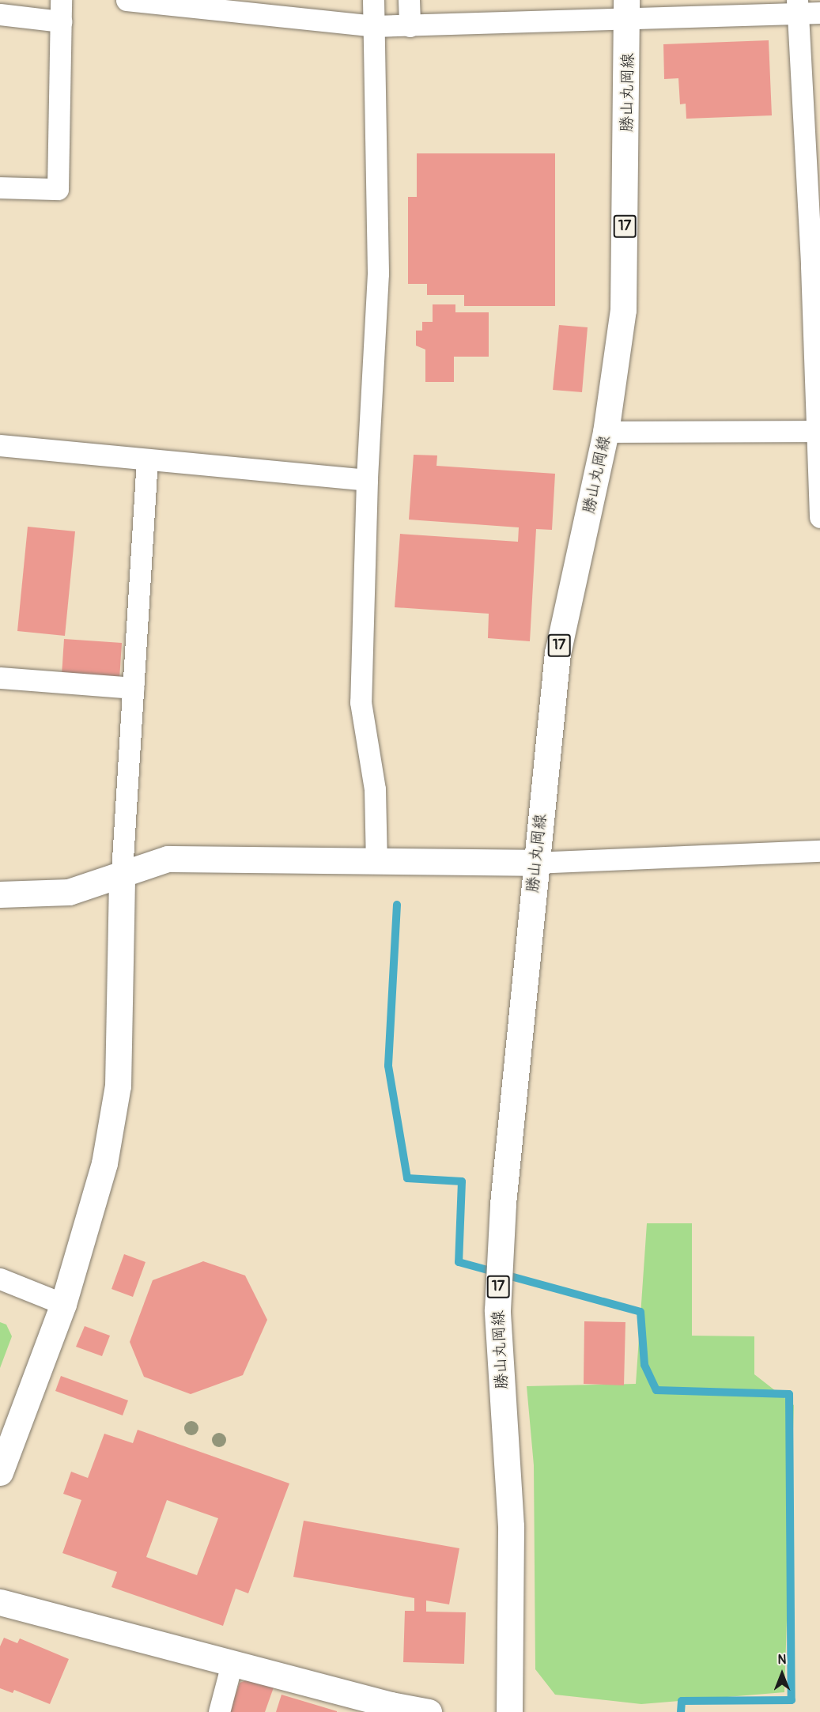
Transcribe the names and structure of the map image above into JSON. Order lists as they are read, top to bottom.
{
  "streets": {
    "main road": ["勝山丸岡線", "17"]
  },
  "north": "top"
}
